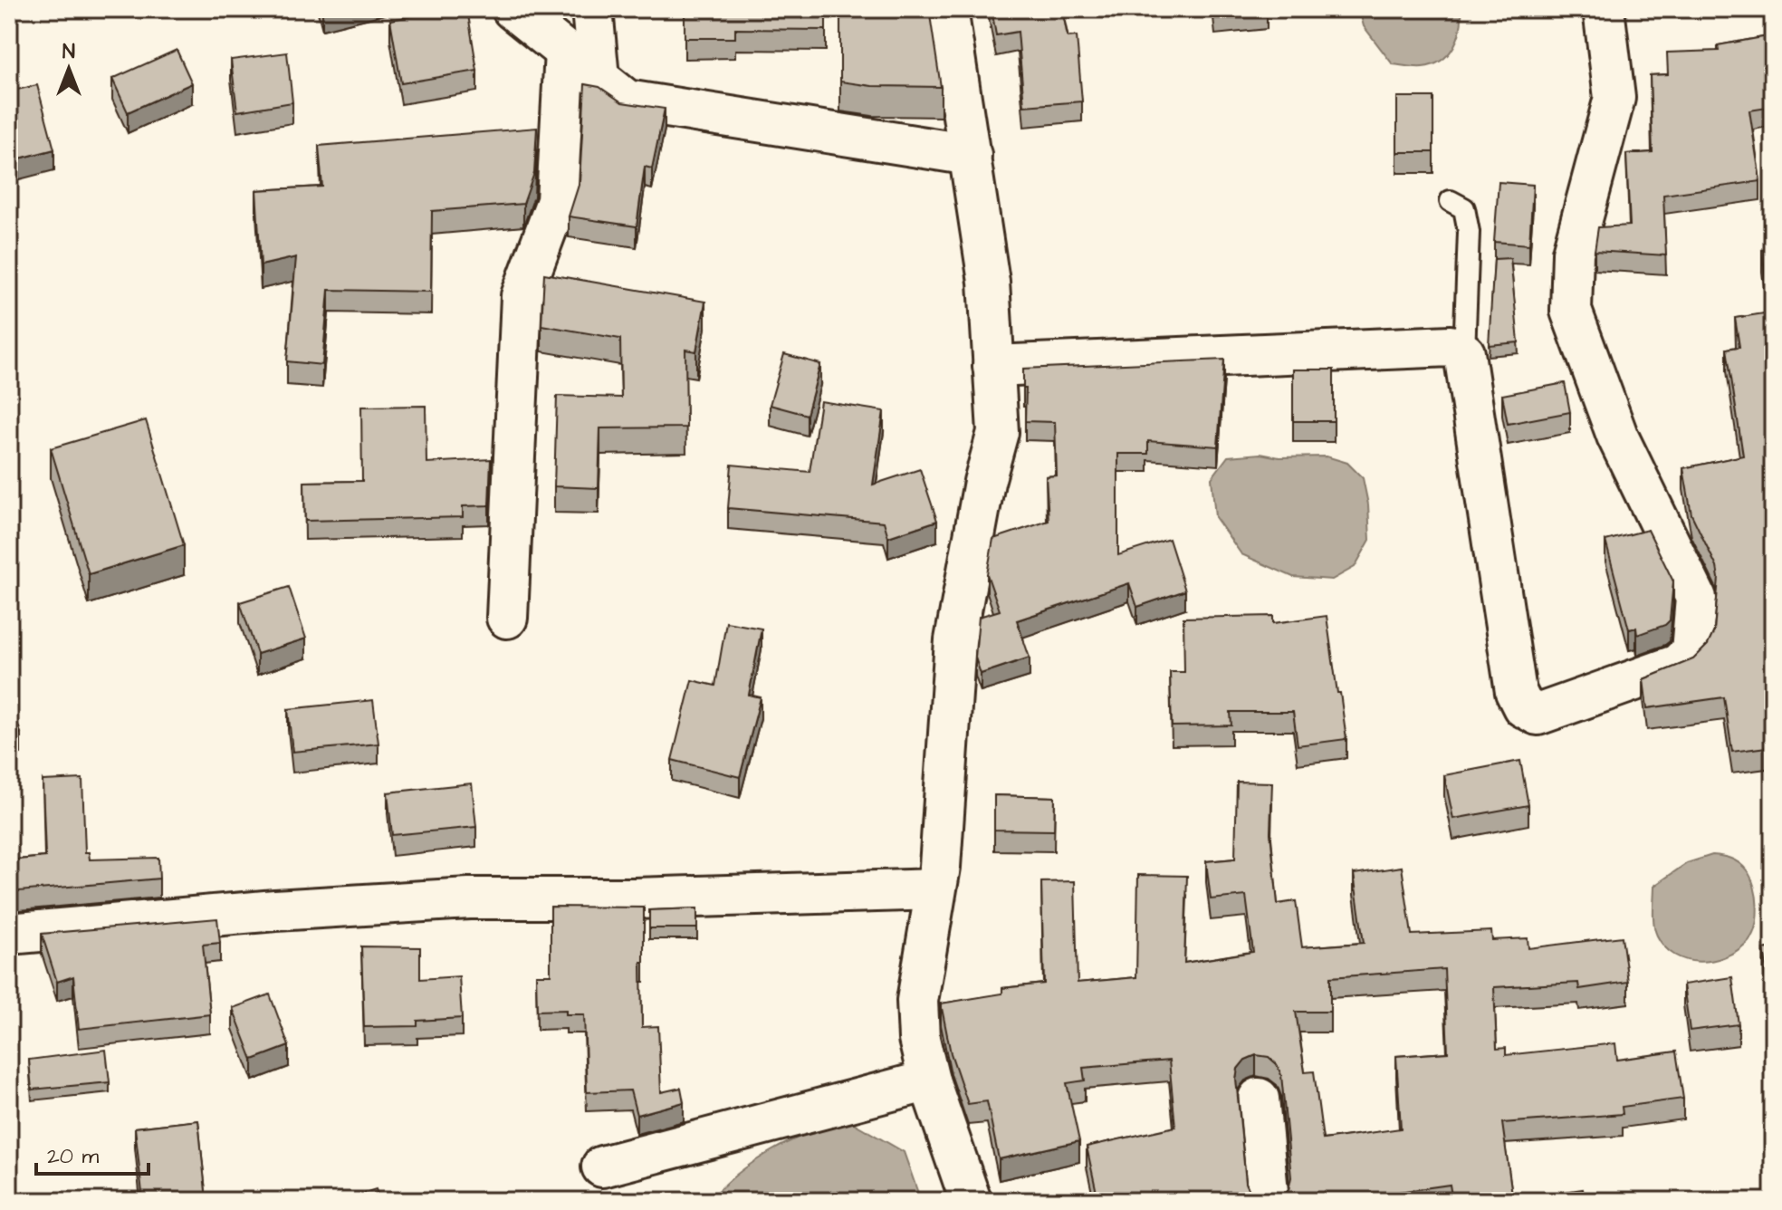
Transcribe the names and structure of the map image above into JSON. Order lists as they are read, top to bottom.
{
  "scale_bar": "20 m",
  "north": "top"
}
